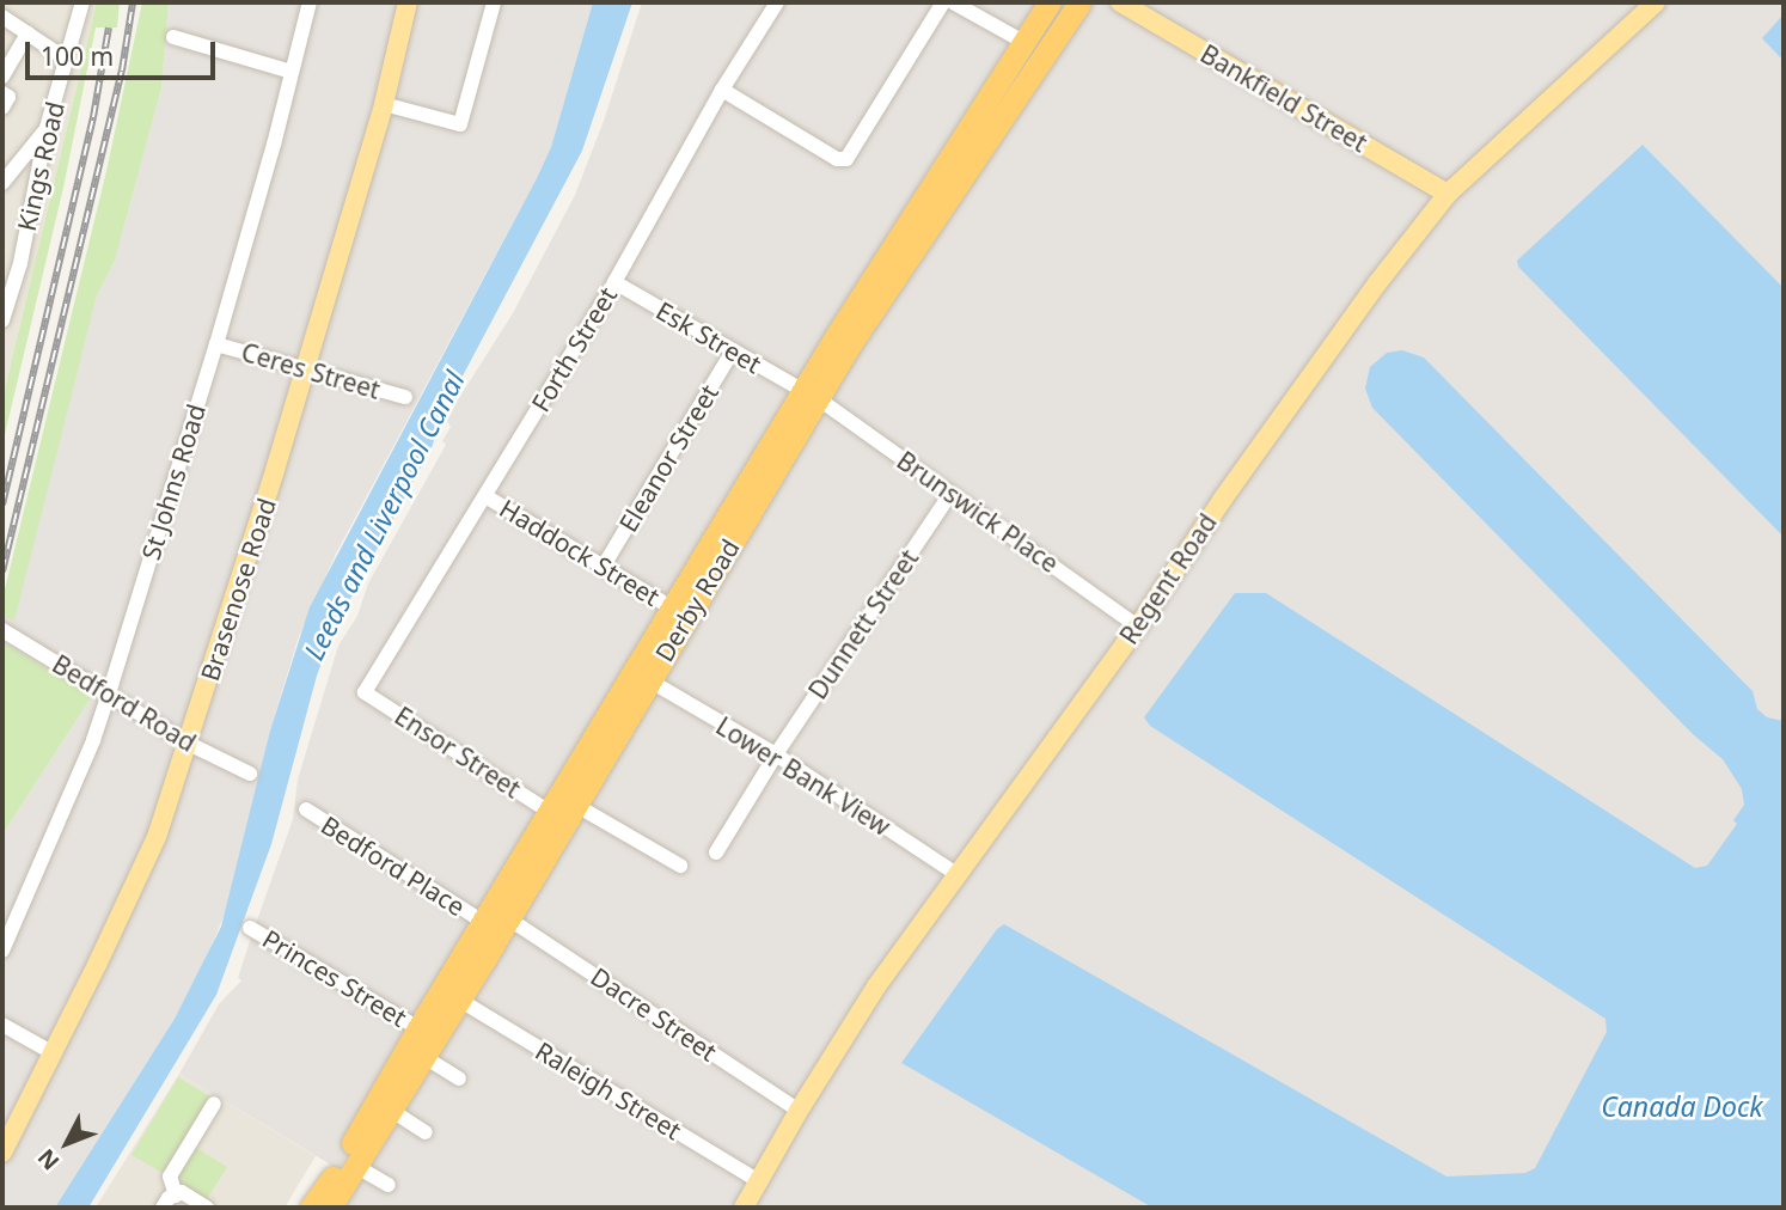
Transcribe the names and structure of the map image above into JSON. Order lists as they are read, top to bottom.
{
  "streets": {
    "highway": ["Derby Road"],
    "main road": ["Bankfield Street", "Regent Road", "Brasenose Road"],
    "street": [
      "Kings Road",
      "Esk Street",
      "Forth Street",
      "Ceres Street",
      "Eleanor Street",
      "St Johns Road",
      "Brunswick Place",
      "Haddock Street",
      "Dunnett Street",
      "Bedford Road",
      "Ensor Street",
      "Lower Bank View",
      "Bedford Place",
      "Princes Street",
      "Dacre Street",
      "Raleigh Street"
    ]
  },
  "crossings": [
    ["Bankfield Street", "Regent Road"],
    ["Esk Street", "Forth Street"],
    ["Esk Street", "Eleanor Street"],
    ["Esk Street", "Brunswick Place"],
    ["Esk Street", "Derby Road"],
    ["Forth Street", "Haddock Street"],
    ["Forth Street", "Ensor Street"],
    ["Ceres Street", "St Johns Road"],
    ["Ceres Street", "Brasenose Road"],
    ["Eleanor Street", "Haddock Street"],
    ["St Johns Road", "Bedford Road"],
    ["Brunswick Place", "Regent Road"],
    ["Brunswick Place", "Derby Road"],
    ["Brunswick Place", "Dunnett Street"],
    ["Haddock Street", "Derby Road"],
    ["Regent Road", "Lower Bank View"],
    ["Regent Road", "Dacre Street"],
    ["Regent Road", "Raleigh Street"],
    ["Brasenose Road", "Bedford Road"],
    ["Derby Road", "Ensor Street"],
    ["Derby Road", "Lower Bank View"],
    ["Derby Road", "Bedford Place"],
    ["Derby Road", "Princes Street"],
    ["Derby Road", "Dacre Street"],
    ["Derby Road", "Raleigh Street"],
    ["Dunnett Street", "Lower Bank View"]
  ],
  "water": ["Leeds and Liverpool Canal", "Canada Dock"],
  "scale_bar": "100 m",
  "north": "bottom left"
}
